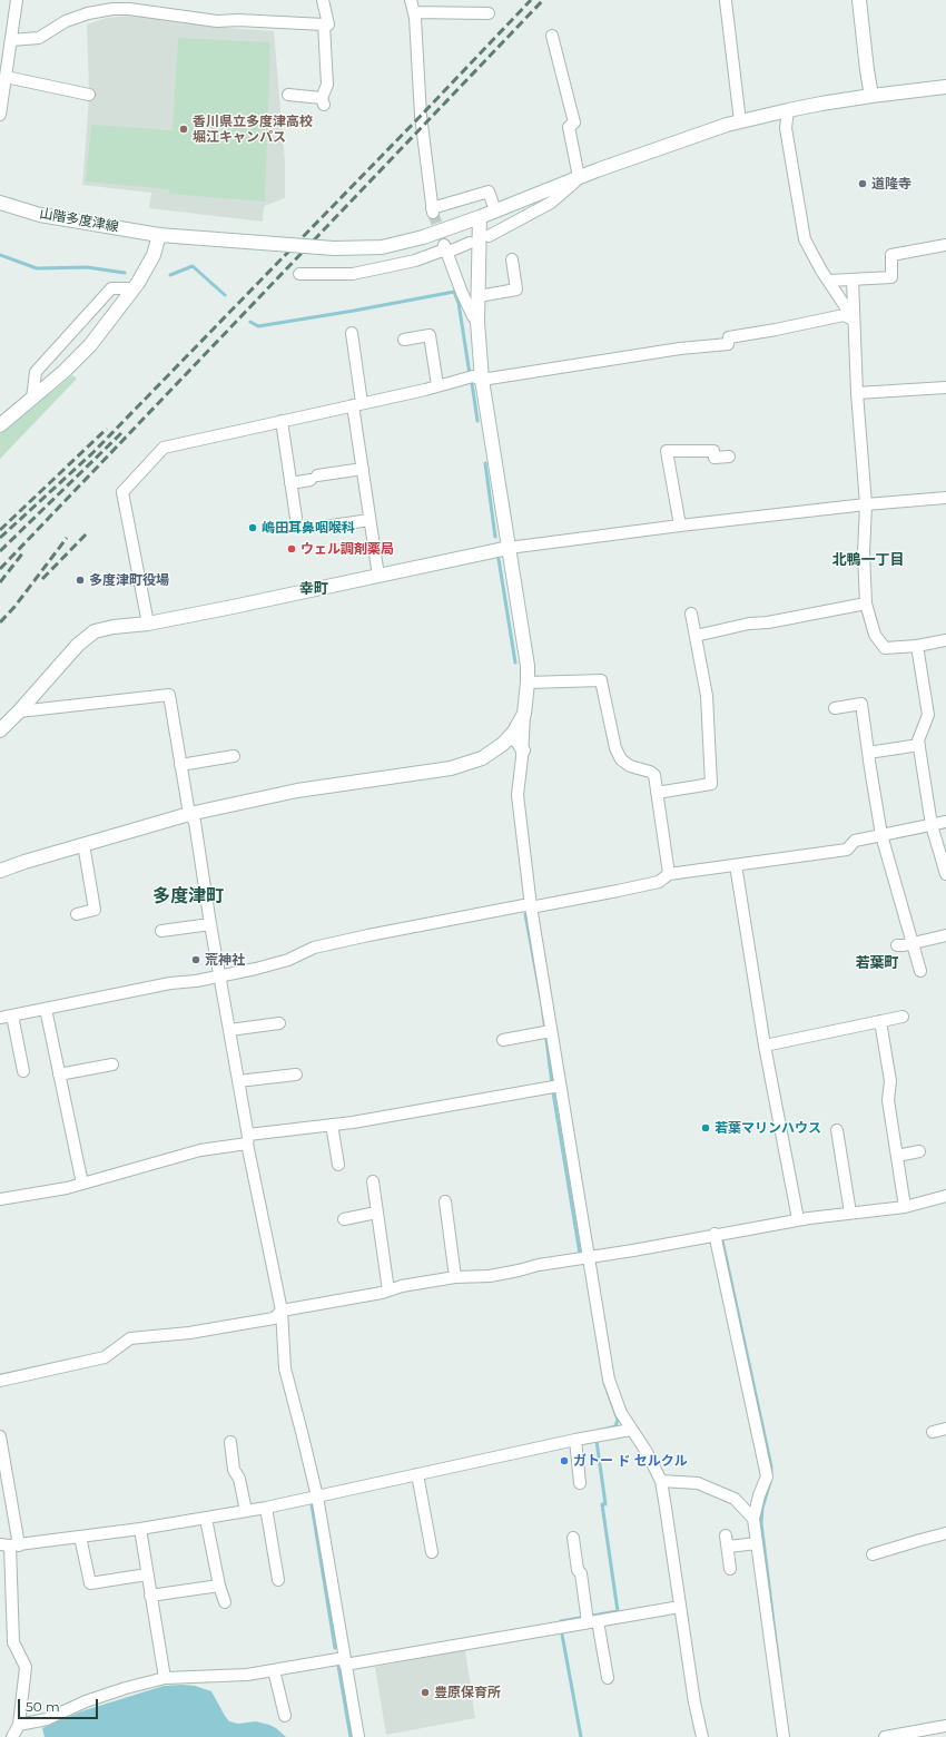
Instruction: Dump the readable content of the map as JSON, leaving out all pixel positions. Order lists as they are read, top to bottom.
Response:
{
  "streets": {
    "street": ["山階多度津線"]
  },
  "districts": [
    "北鴨一丁目",
    "幸町",
    "多度津町",
    "若葉町"
  ],
  "places": [
    "香川県立多度津高校 堀江キャンパス",
    "道隆寺",
    "嶋田耳鼻咽喉科",
    "ウェル調剤薬局",
    "多度津町役場",
    "荒神社",
    "若葉マリンハウス",
    "ガトー ド セルクル",
    "豊原保育所"
  ],
  "scale_bar": "50 m"
}
